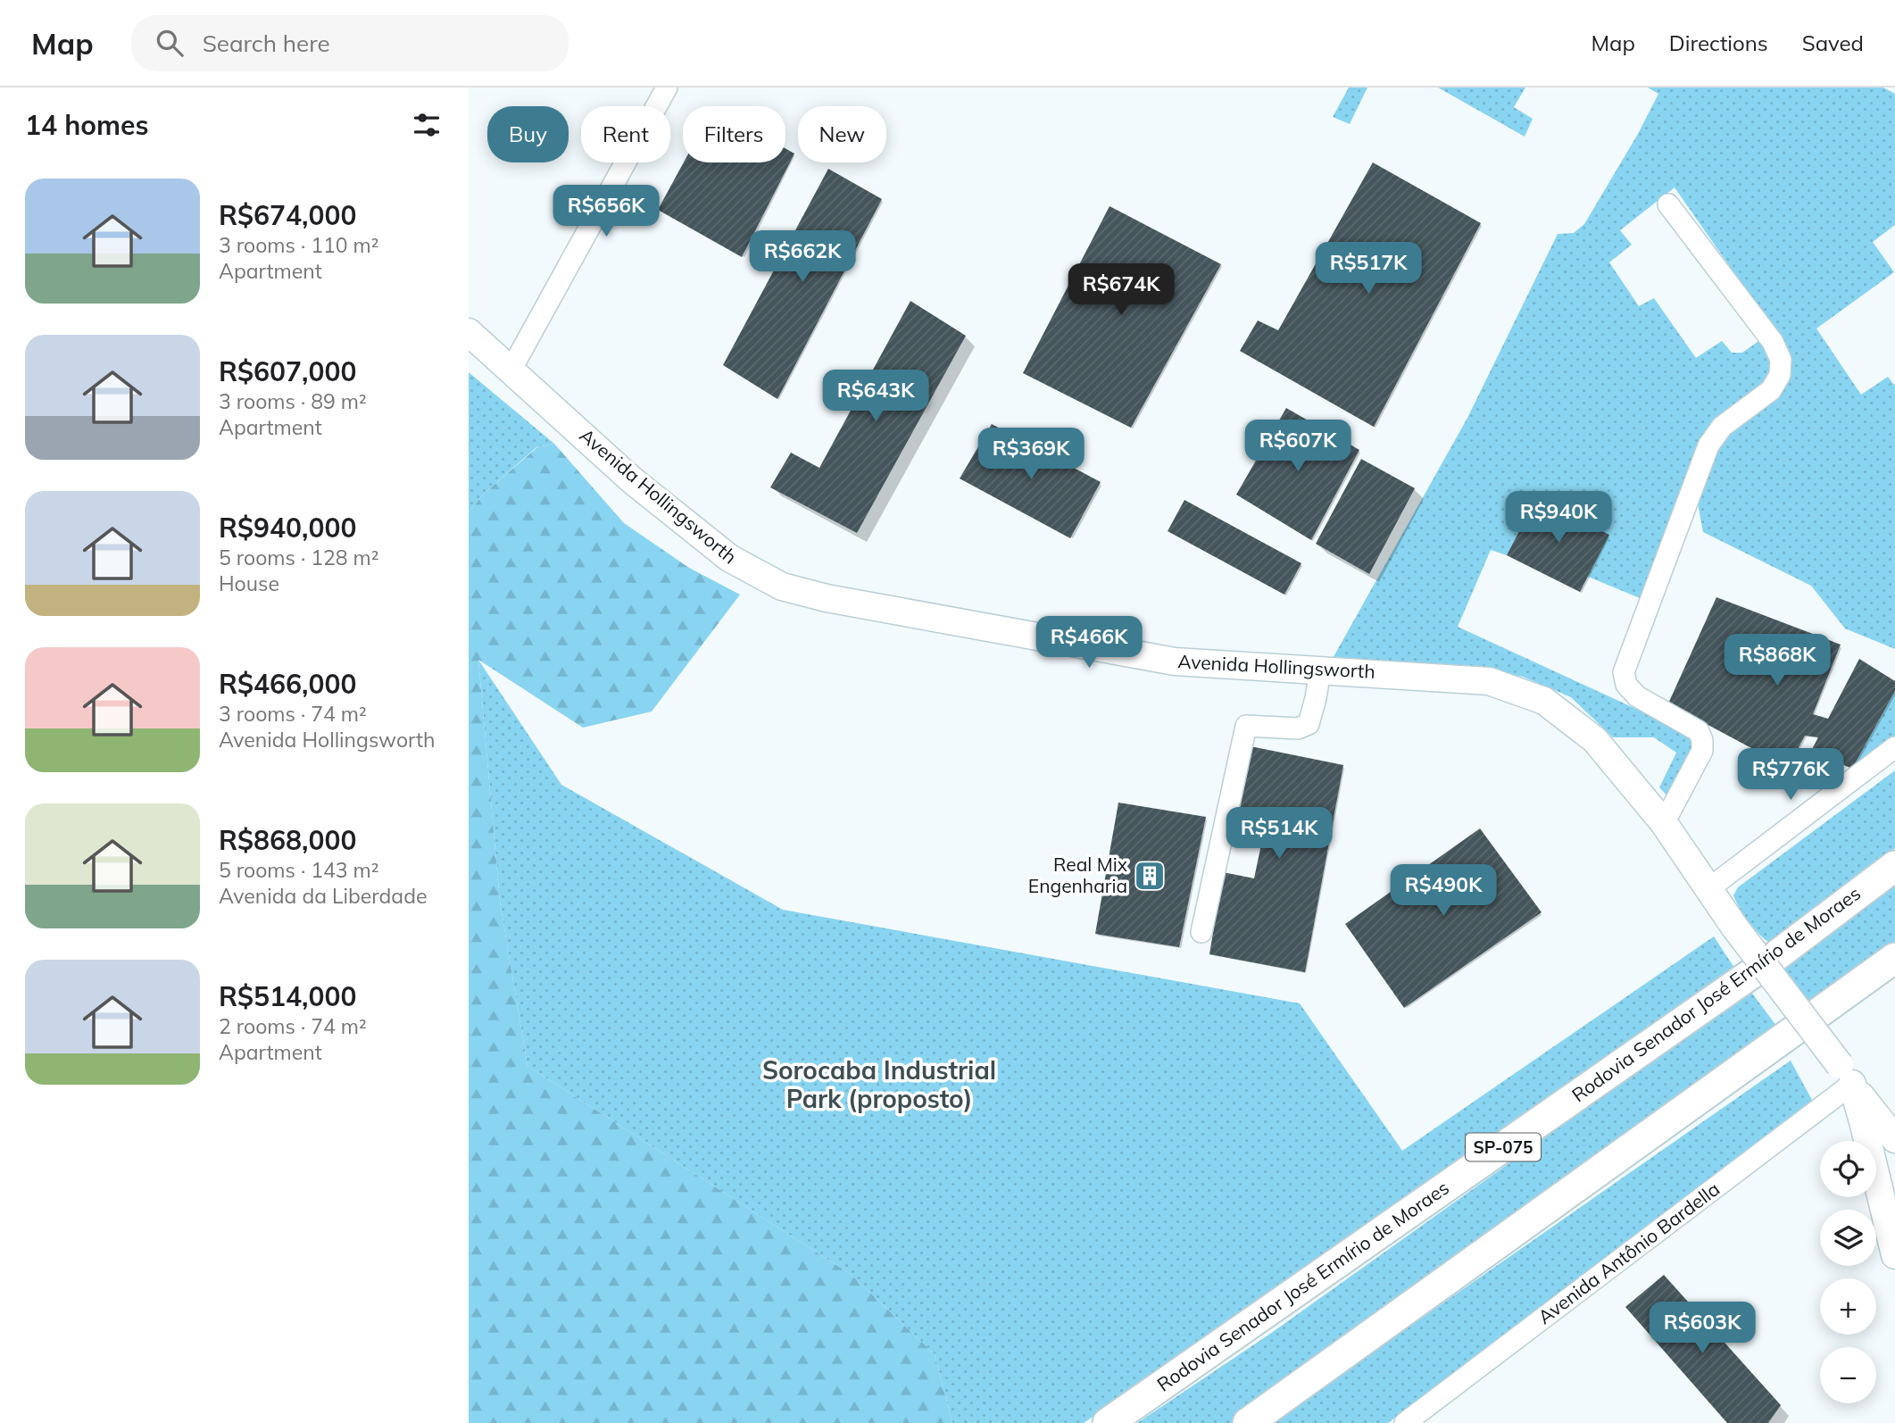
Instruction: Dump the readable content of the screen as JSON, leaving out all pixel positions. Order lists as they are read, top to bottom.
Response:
{
  "streets": {
    "highway": ["Rodovia Senador José Ermírio de Moraes", "SP-075"],
    "main road": ["Avenida Hollingsworth"],
    "street": ["Avenida Antônio Bardella"]
  },
  "crossings": [
    ["Avenida Hollingsworth", "Avenida Antônio Bardella"]
  ],
  "districts": ["Sorocaba Industrial Park (proposto)"],
  "places": {
    "building": ["Real Mix Engenharia"]
  },
  "page": {
    "header": "Map",
    "search": "Search here",
    "nav": ["Map", "Directions", "Saved"],
    "heading": "14 homes",
    "chip": [
      "Buy",
      "Rent",
      "Filters",
      "New"
    ],
    "list": [
      {
        "name": "R$674,000",
        "note": "3 rooms · 110 m² · Apartment"
      },
      {
        "name": "R$607,000",
        "note": "3 rooms · 89 m² · Apartment"
      },
      {
        "name": "R$940,000",
        "note": "5 rooms · 128 m² · House"
      },
      {
        "name": "R$466,000",
        "note": "3 rooms · 74 m² · Avenida Hollingsworth"
      },
      {
        "name": "R$868,000",
        "note": "5 rooms · 143 m² · Avenida da Liberdade"
      },
      {
        "name": "R$514,000",
        "note": "2 rooms · 74 m² · Apartment"
      }
    ],
    "price": [
      "R$656K",
      "R$662K",
      "R$517K",
      "R$674K",
      "R$643K",
      "R$607K",
      "R$369K",
      "R$940K",
      "R$466K",
      "R$868K",
      "R$776K",
      "R$514K",
      "R$490K",
      "R$603K"
    ],
    "map_buttons": ["+", "−"]
  }
}
